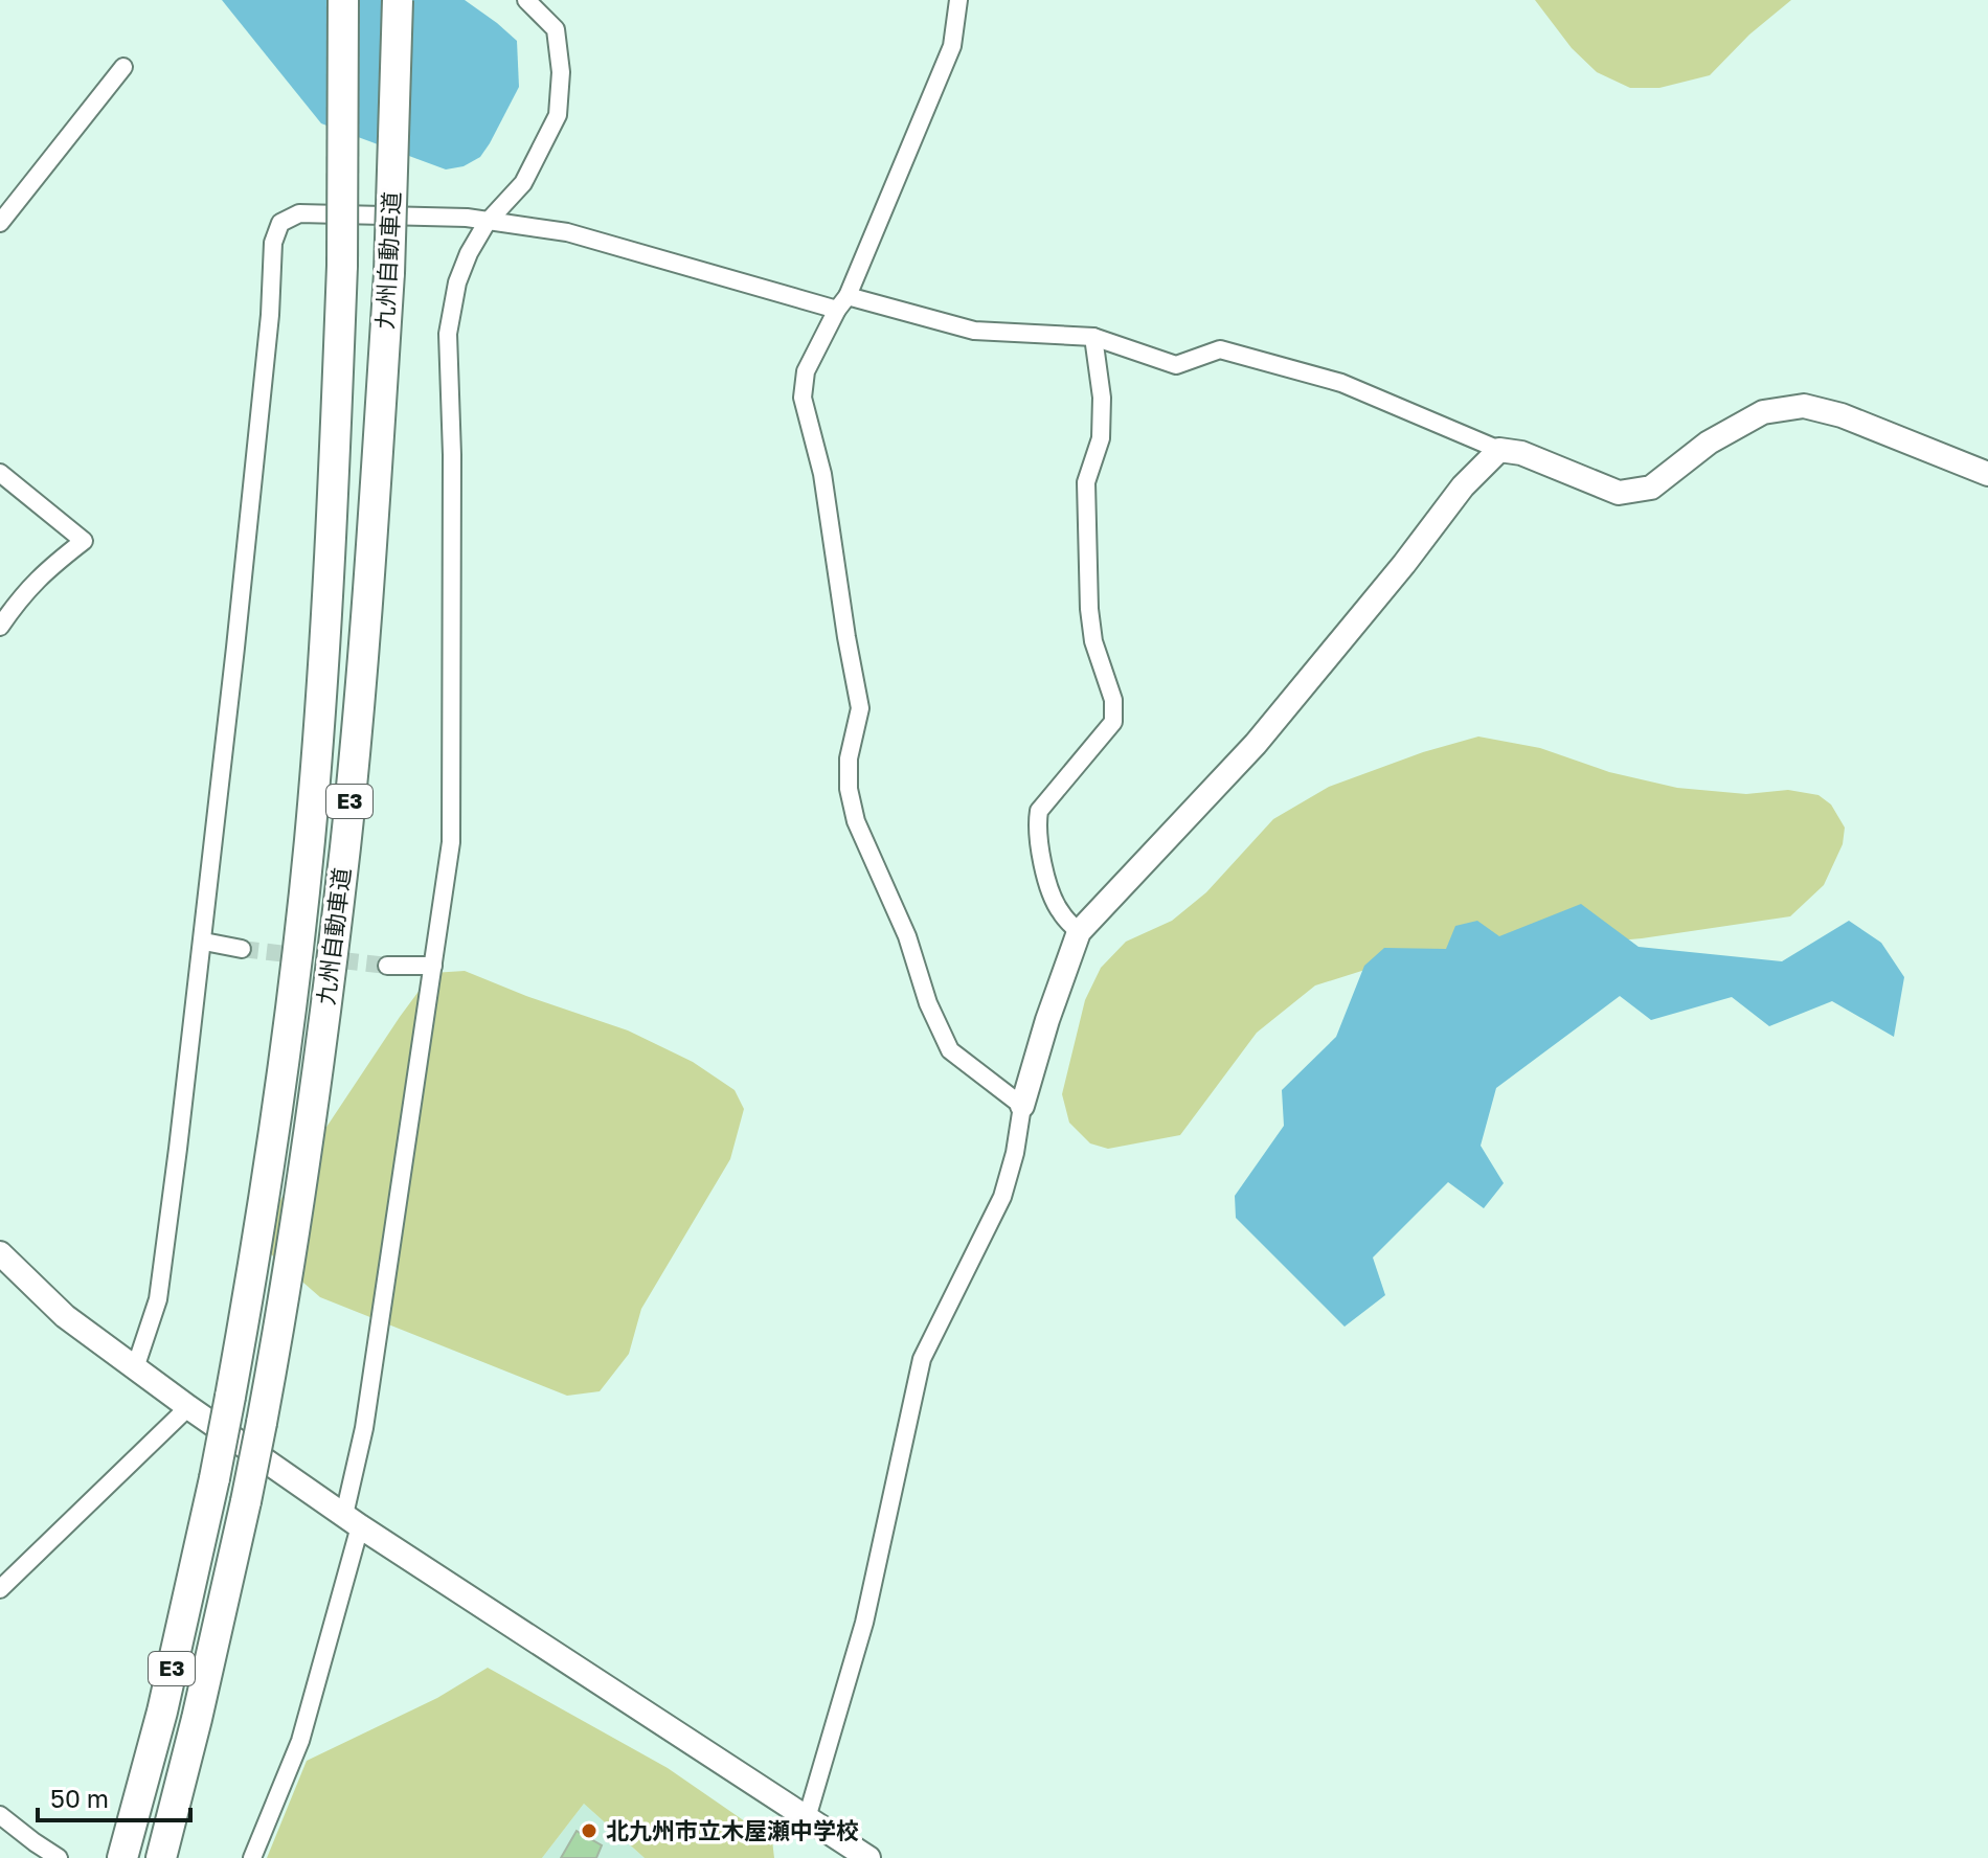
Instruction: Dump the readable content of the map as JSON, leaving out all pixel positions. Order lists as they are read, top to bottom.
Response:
{
  "streets": {
    "highway": ["九州自動車道", "E3"]
  },
  "places": ["北九州市立木屋瀬中学校"],
  "scale_bar": "50 m"
}
